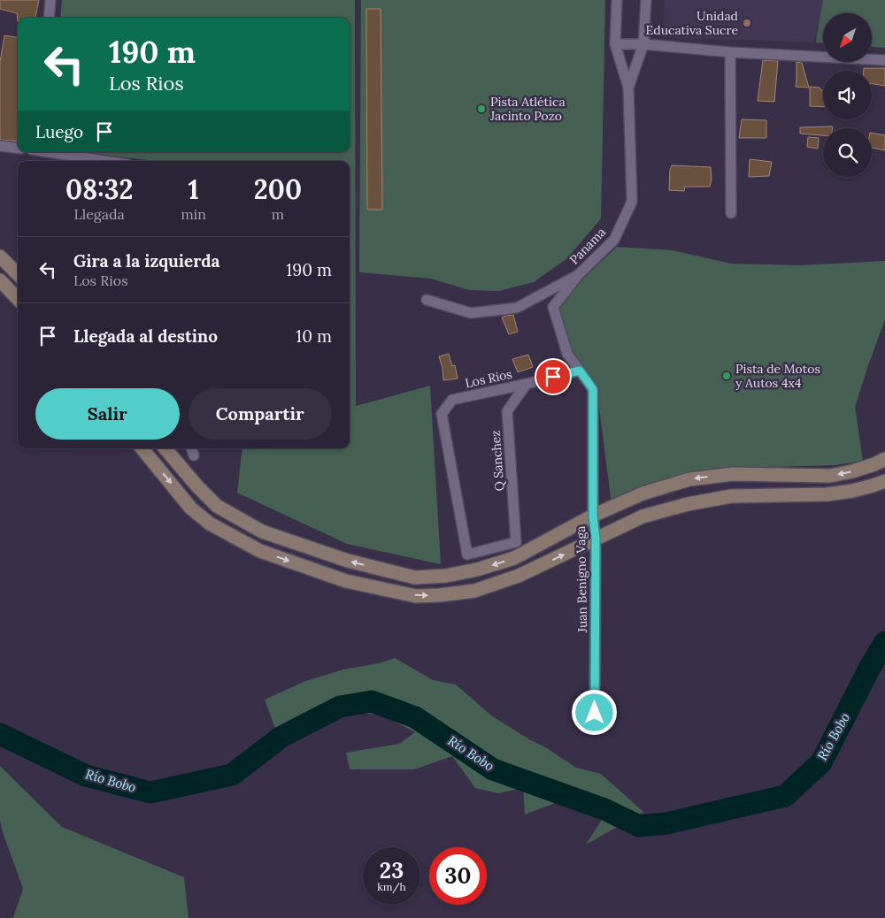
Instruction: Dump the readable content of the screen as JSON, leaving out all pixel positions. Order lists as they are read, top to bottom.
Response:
{
  "streets": {
    "street": [
      "Panama",
      "Los Rios",
      "Q Sanchez",
      "Juan Benigno Vaga"
    ]
  },
  "crossings": [
    ["Los Rios", "Q Sanchez"],
    ["Los Rios", "Juan Benigno Vaga"]
  ],
  "water": ["Río Bobo"],
  "places": ["Unidad Educativa Sucre", "Pista Atlética Jacinto Pozo", "Pista de Motos y Autos 4x4"],
  "north": "bottom left",
  "page": {
    "turn": ["190 m", "Los Rios"],
    "then": "Luego",
    "eta": [
      "08:32",
      "Llegada",
      "1",
      "min",
      "200",
      "m"
    ],
    "list": [
      {
        "name": "Gira a la izquierda",
        "note": "Los Rios",
        "value": "190 m"
      },
      {
        "name": "Llegada al destino",
        "value": "10 m"
      }
    ],
    "buttons": ["Salir", "Compartir"],
    "speed": "23 km/h",
    "limit": "30"
  }
}
